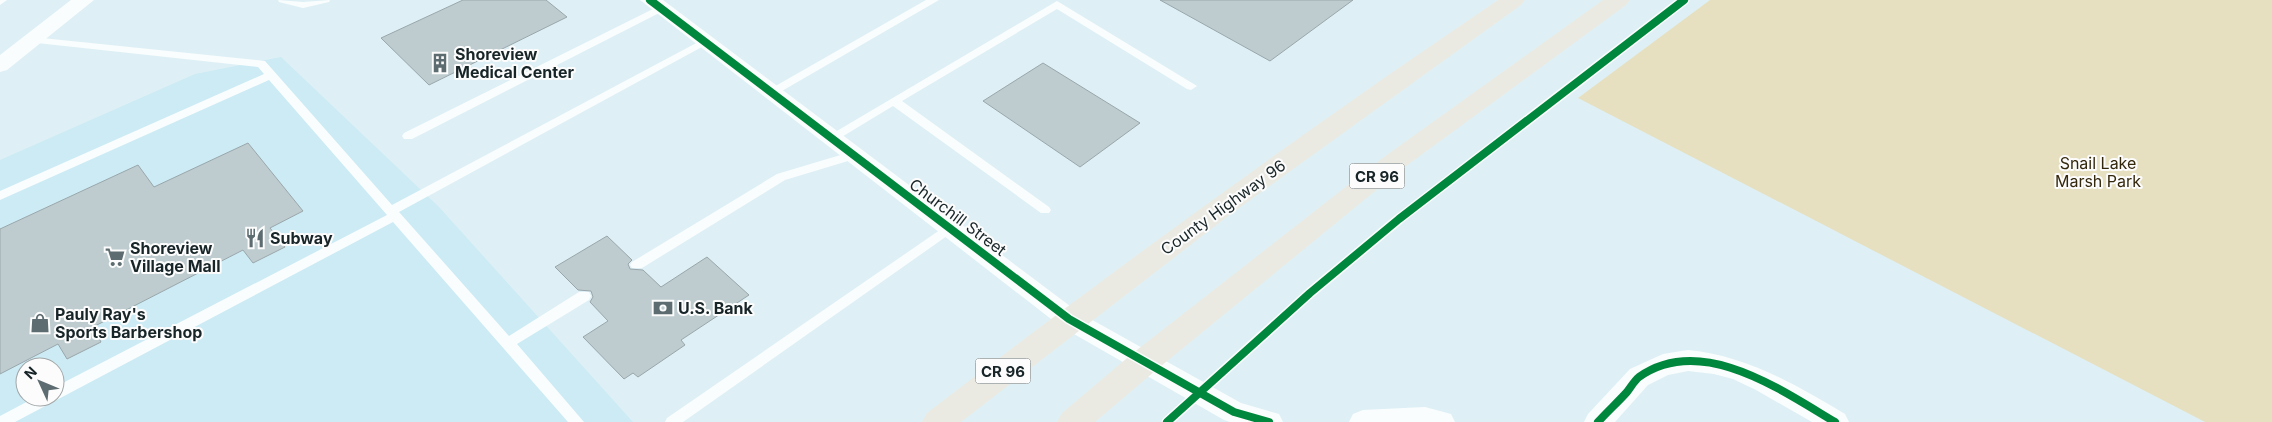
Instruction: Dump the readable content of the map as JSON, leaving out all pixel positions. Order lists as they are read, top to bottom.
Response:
{
  "streets": {
    "main road": ["CR 96", "County Highway 96"],
    "street": ["Churchill Street"]
  },
  "crossings": [
    ["CR 96", "Churchill Street"],
    ["County Highway 96", "Churchill Street"]
  ],
  "parks": ["Snail Lake Marsh Park"],
  "places": {
    "building": ["Shoreview Medical Center"],
    "restaurant": ["Subway"],
    "supermarket": ["Shoreview Village Mall"],
    "bank": ["U.S. Bank"],
    "shop": ["Pauly Ray's Sports Barbershop"]
  },
  "north": "top left"
}
